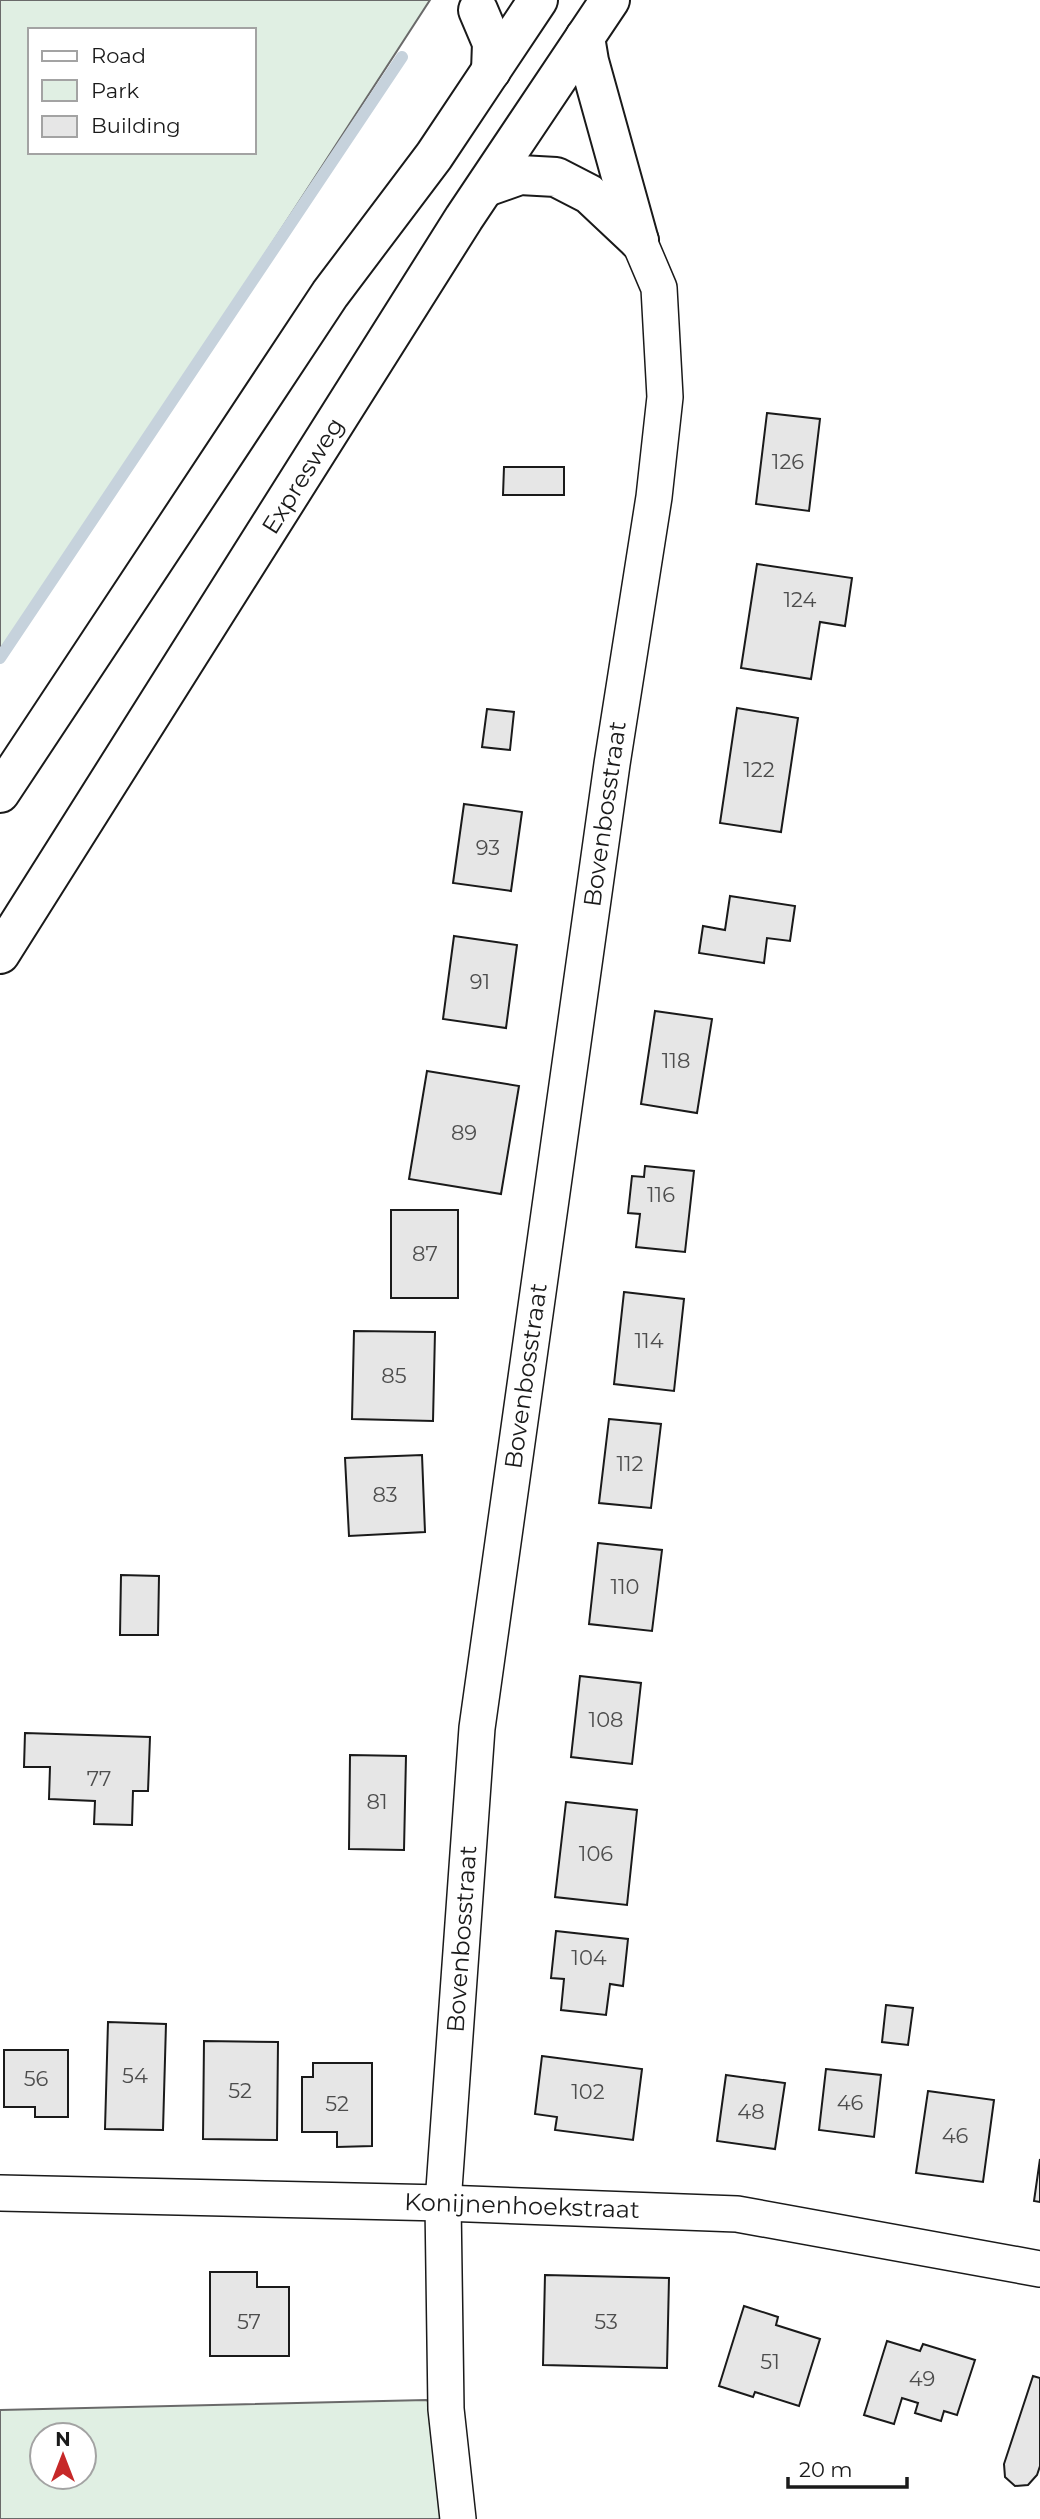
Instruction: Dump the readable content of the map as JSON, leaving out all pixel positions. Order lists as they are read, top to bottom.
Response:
{
  "streets": {
    "highway": ["Expresweg"],
    "street": ["Bovenbosstraat", "Konijnenhoekstraat"]
  },
  "crossings": [
    ["Bovenbosstraat", "Konijnenhoekstraat"]
  ],
  "house_numbers": [
    "126",
    "124",
    "122",
    "93",
    "91",
    "118",
    "89",
    "116",
    "87",
    "114",
    "85",
    "112",
    "83",
    "110",
    "108",
    "77",
    "81",
    "106",
    "104",
    "54",
    "56",
    "52",
    "102",
    "46",
    "52",
    "48",
    "46",
    "57",
    "53",
    "51",
    "49"
  ],
  "legend": ["Road", "Park", "Building"],
  "scale_bar": "20 m",
  "north": "top"
}
